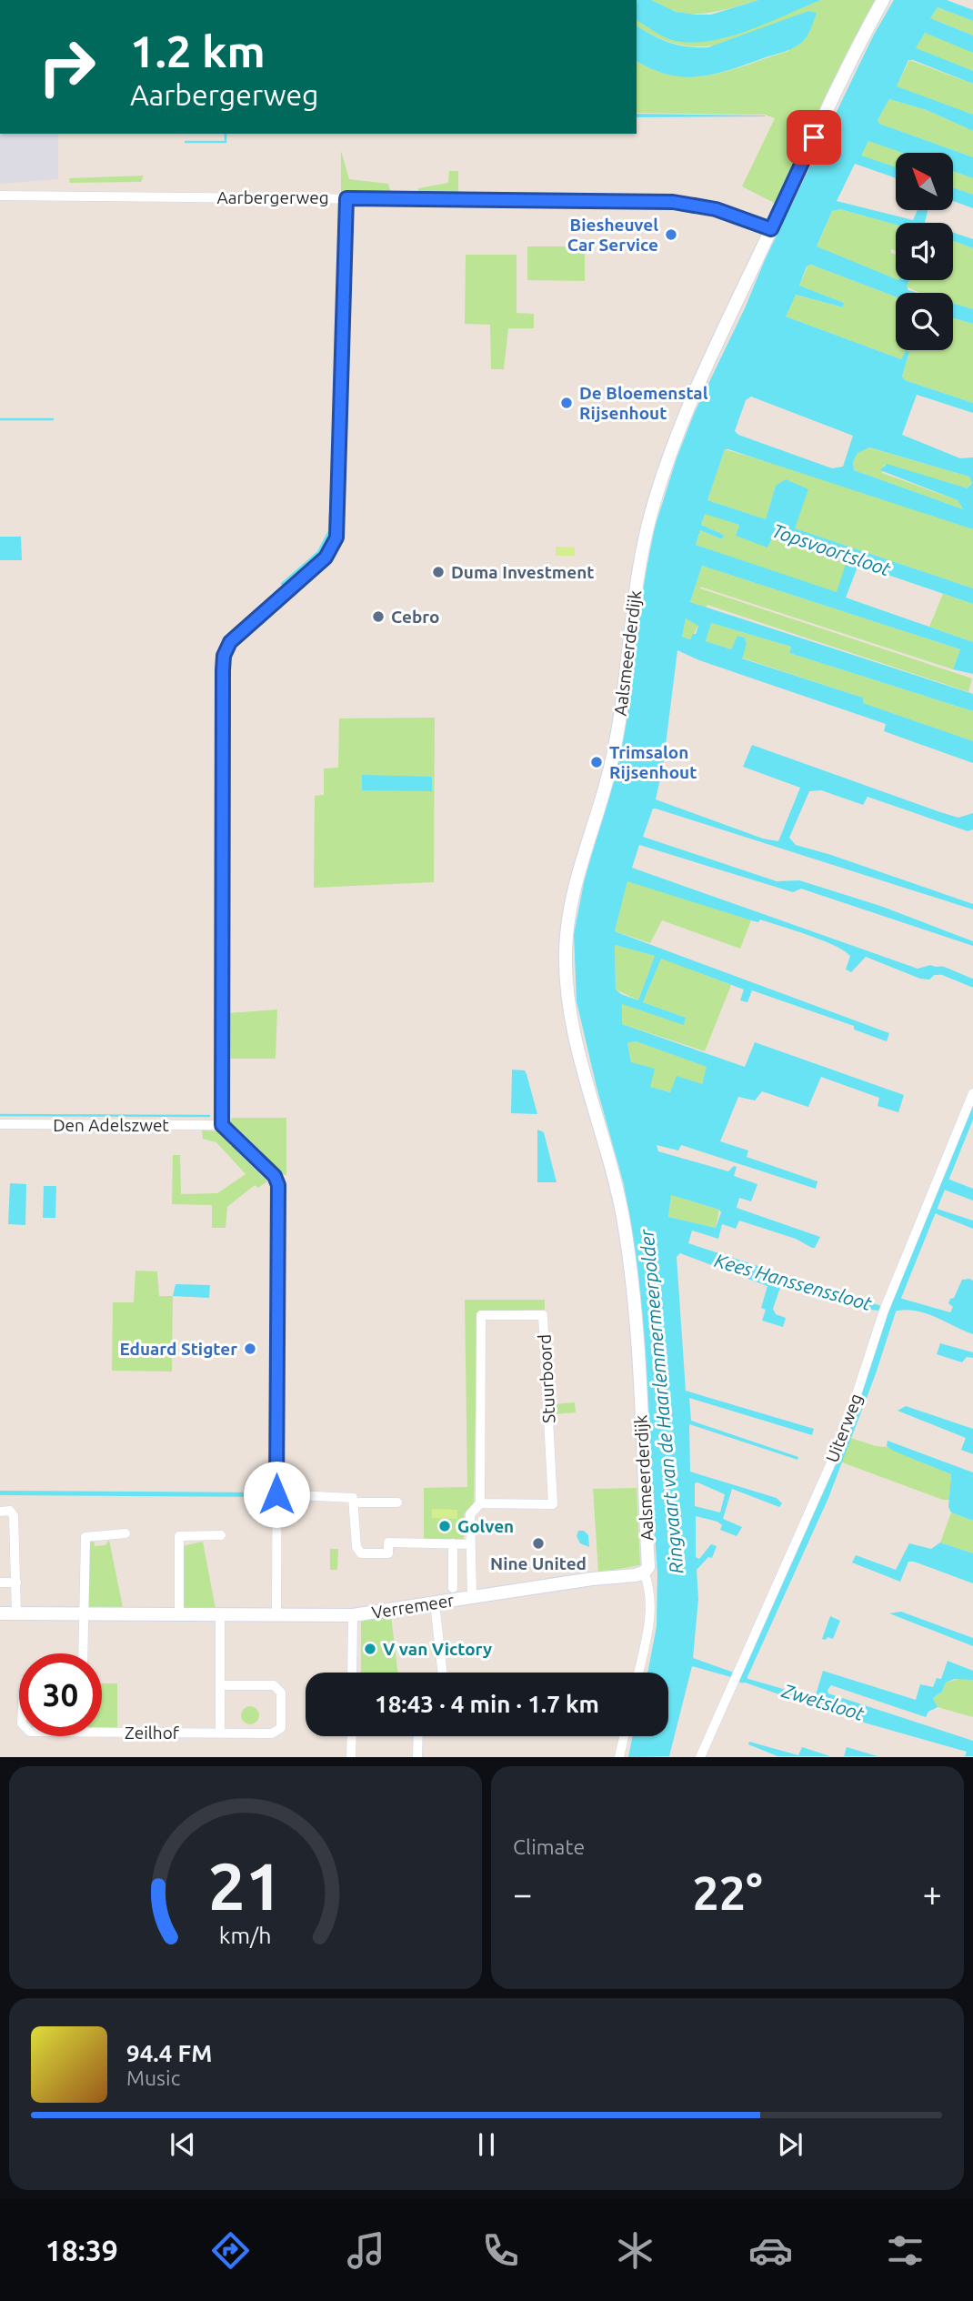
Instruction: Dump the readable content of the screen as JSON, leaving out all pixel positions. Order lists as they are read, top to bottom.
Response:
{
  "streets": {
    "street": [
      "Aarbergerweg",
      "Aalsmeerderdijk",
      "Den Adelszwet",
      "Stuurboord",
      "Uiterweg",
      "Verremeer",
      "Zeilhof"
    ]
  },
  "crossings": [
    ["Aarbergerweg", "Aalsmeerderdijk"],
    ["Aalsmeerderdijk", "Verremeer"],
    ["Stuurboord", "Verremeer"]
  ],
  "water": [
    "Topsvoortsloot",
    "Kees Hanssenssloot",
    "Ringvaart van de Haarlemmermeerpolder",
    "Zwetsloot"
  ],
  "places": [
    "Biesheuvel Car Service",
    "De Bloemenstal Rijsenhout",
    "Duma Investment",
    "Cebro",
    "Trimsalon Rijsenhout",
    "Eduard Stigter",
    "Golven",
    "Nine United",
    "V van Victory"
  ],
  "north": "top left",
  "page": {
    "turn": ["1.2 km", "Aarbergerweg"],
    "limit": "30",
    "trip": "18:43 · 4 min · 1.7 km",
    "tile": "Climate",
    "heat": ["−", "22°", "+"],
    "song": ["94.4 FM", "Music"],
    "tabs": "18:39",
    "gauge": ["21", "km/h"]
  }
}
